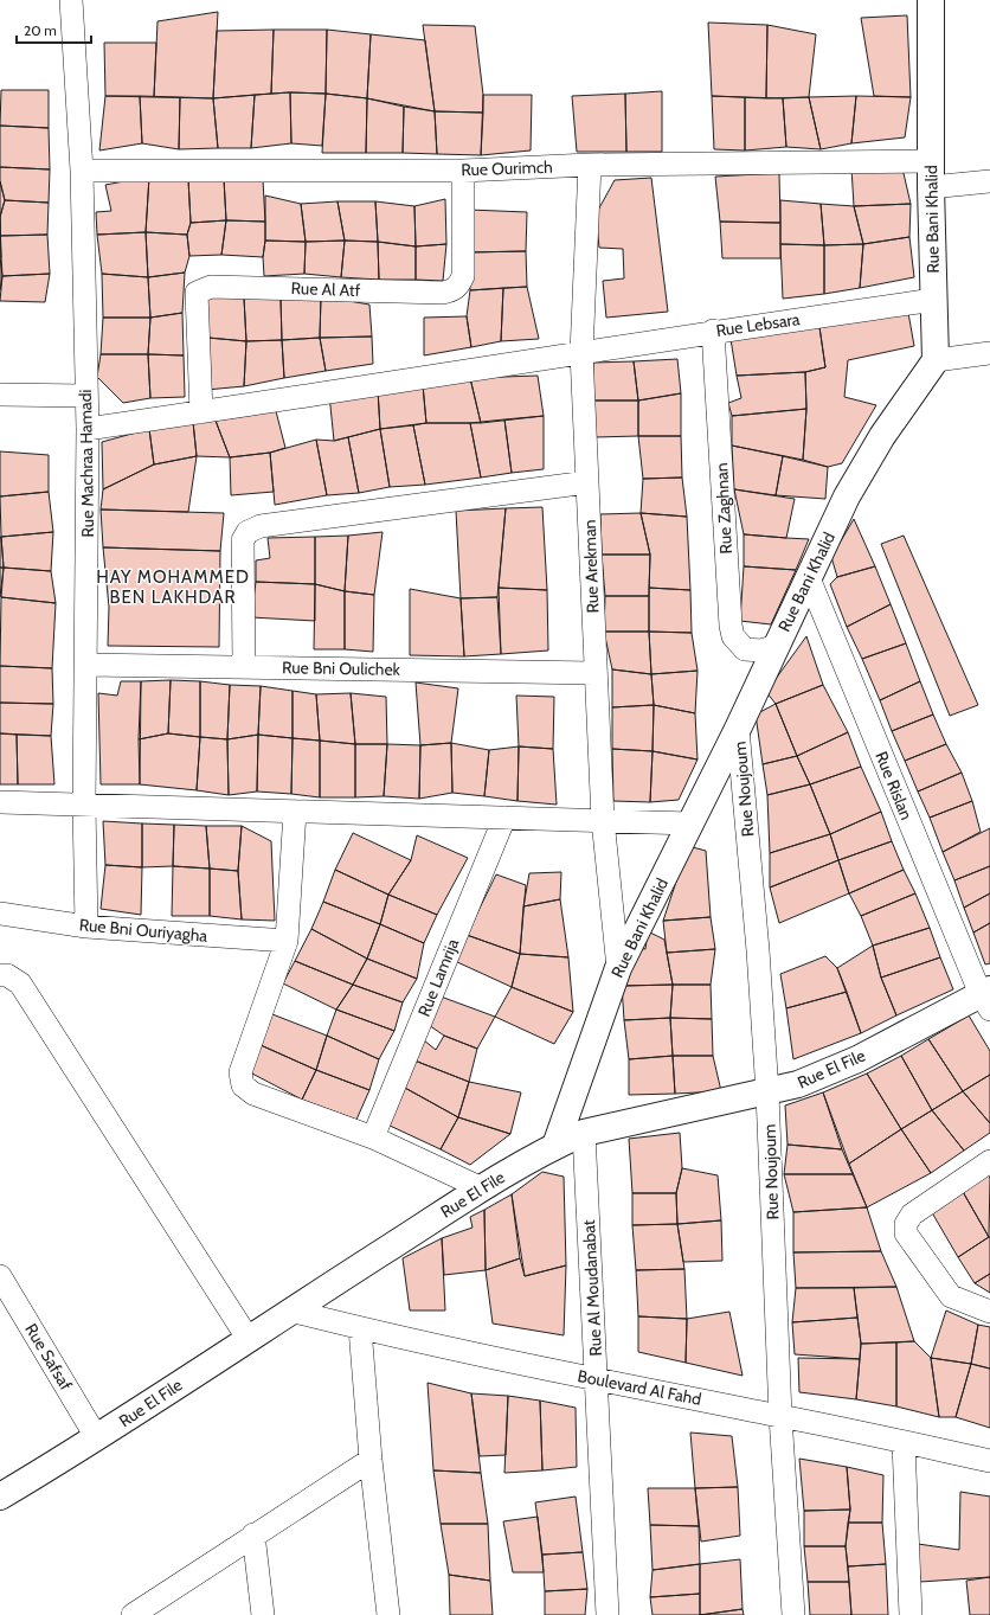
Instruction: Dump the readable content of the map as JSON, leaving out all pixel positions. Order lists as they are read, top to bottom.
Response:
{
  "streets": {
    "street": [
      "Rue Ourimch",
      "Rue Bani Khalid",
      "Rue Al Atf",
      "Rue Lebsara",
      "Rue Machraa Hamadi",
      "Rue Zaghnan",
      "Rue Arekman",
      "Rue Bni Oulichek",
      "Rue Rislan",
      "Rue Noujoum",
      "Rue Bni Ouriyagha",
      "Rue Lamrija",
      "Rue El File",
      "Rue Al Moudanabat",
      "Rue Safsaf",
      "Boulevard Al Fahd"
    ]
  },
  "crossings": [
    ["Rue Ourimch", "Rue Bani Khalid"],
    ["Rue Ourimch", "Rue Al Atf"],
    ["Rue Ourimch", "Rue Machraa Hamadi"],
    ["Rue Ourimch", "Rue Arekman"],
    ["Rue Bani Khalid", "Rue Lebsara"],
    ["Rue Bani Khalid", "Rue Zaghnan"],
    ["Rue Bani Khalid", "Rue Arekman"],
    ["Rue Bani Khalid", "Rue Rislan"],
    ["Rue Bani Khalid", "Rue Noujoum"],
    ["Rue Bani Khalid", "Rue El File"],
    ["Rue Al Atf", "Rue Lebsara"],
    ["Rue Lebsara", "Rue Machraa Hamadi"],
    ["Rue Lebsara", "Rue Zaghnan"],
    ["Rue Lebsara", "Rue Arekman"],
    ["Rue Machraa Hamadi", "Rue Bni Oulichek"],
    ["Rue Machraa Hamadi", "Rue Bni Ouriyagha"],
    ["Rue Arekman", "Rue Bni Oulichek"],
    ["Rue Rislan", "Rue El File"],
    ["Rue Noujoum", "Rue El File"],
    ["Rue Noujoum", "Boulevard Al Fahd"],
    ["Rue El File", "Rue Al Moudanabat"],
    ["Rue El File", "Rue Safsaf"],
    ["Rue El File", "Boulevard Al Fahd"],
    ["Rue Al Moudanabat", "Boulevard Al Fahd"]
  ],
  "districts": ["HAY MOHAMMED BEN LAKHDAR"],
  "scale_bar": "20 m"
}
